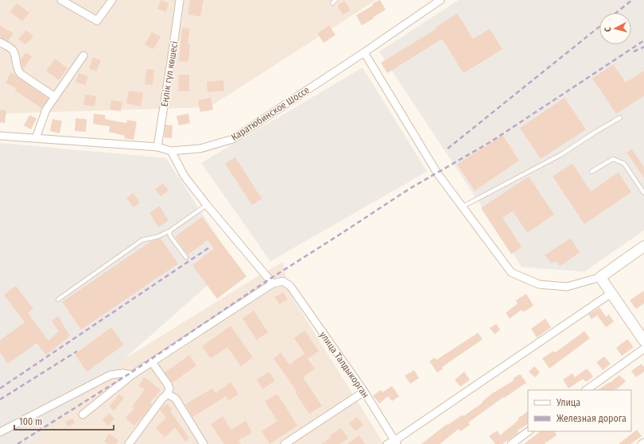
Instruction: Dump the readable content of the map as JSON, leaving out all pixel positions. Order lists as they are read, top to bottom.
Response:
{
  "streets": {
    "street": ["Еңлік гүл көшесі", "Каратюбинское Шоссе", "улица Талдыкорган"]
  },
  "crossings": [
    ["Еңлік гүл көшесі", "Каратюбинское Шоссе"]
  ],
  "legend": ["Улица", "Железная дорога"],
  "scale_bar": "100 m",
  "north": "left"
}
